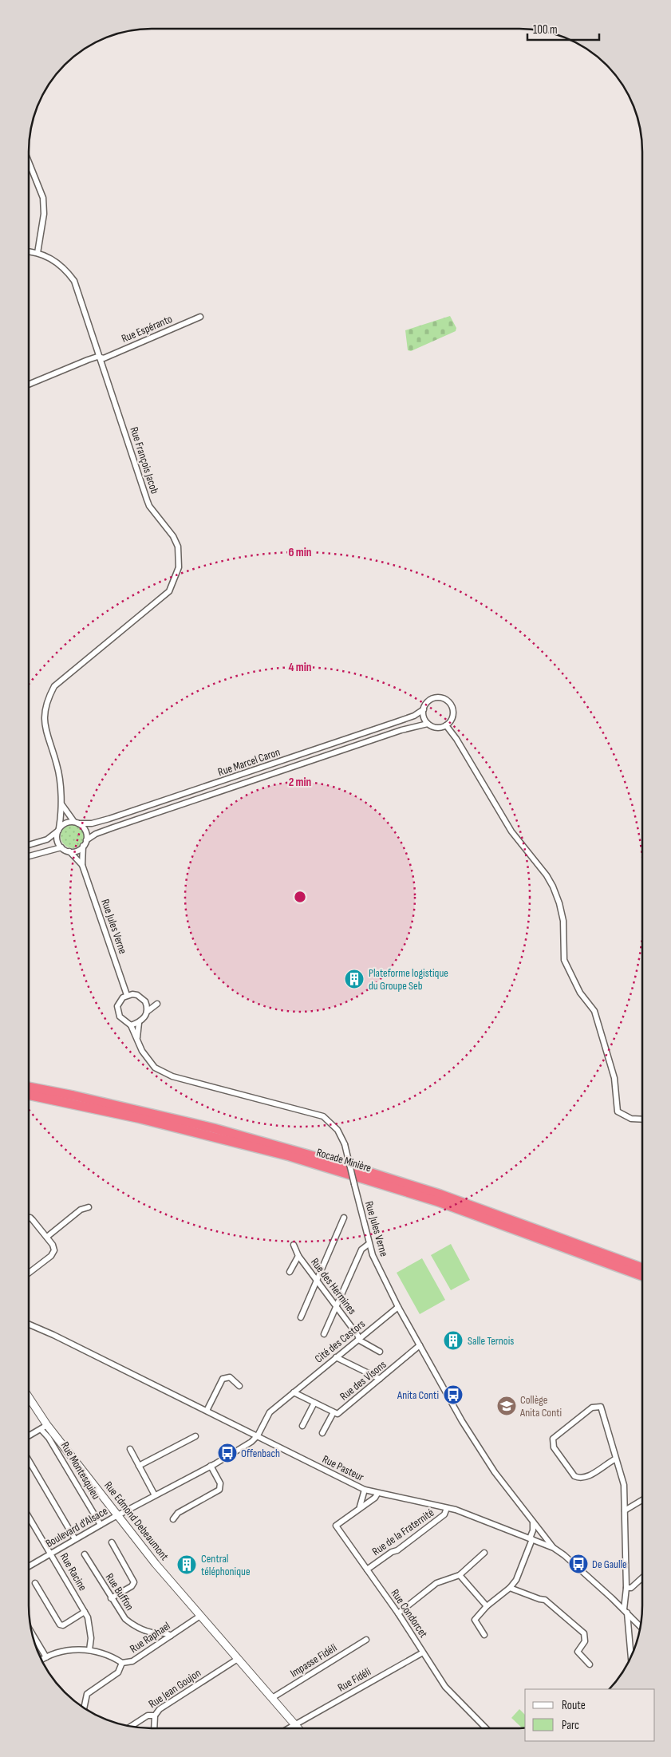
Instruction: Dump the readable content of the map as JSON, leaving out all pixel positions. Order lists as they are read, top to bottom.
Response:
{
  "streets": {
    "highway": ["Rocade Minière"],
    "main road": ["Rue Edmond Debeaumont"],
    "street": [
      "Rue Espéranto",
      "Rue François Jacob",
      "Rue Marcel Caron",
      "Rue Jules Verne",
      "Rue des Hermines",
      "Cité des Castors",
      "Rue des Visons",
      "Rue Pasteur",
      "Rue Montesquieu",
      "Boulevard d'Alsace",
      "Rue de la Fraternité",
      "Rue Racine",
      "Rue Buffon",
      "Rue Condorcet",
      "Rue Raphael",
      "Impasse Fidéli",
      "Rue Fidéli",
      "Rue Jean Goujon"
    ]
  },
  "crossings": [
    ["Rue Espéranto", "Rue François Jacob"],
    ["Rue Marcel Caron", "Rue Jules Verne"],
    ["Rue Jules Verne", "Cité des Castors"],
    ["Rue Jules Verne", "Rue des Visons"],
    ["Rue Jules Verne", "Rue Pasteur"],
    ["Rue des Hermines", "Cité des Castors"],
    ["Cité des Castors", "Rue des Visons"],
    ["Cité des Castors", "Rue Pasteur"],
    ["Cité des Castors", "Boulevard d'Alsace"],
    ["Rue Pasteur", "Boulevard d'Alsace"],
    ["Rue Pasteur", "Rue de la Fraternité"],
    ["Rue Pasteur", "Rue Condorcet"],
    ["Rue Montesquieu", "Boulevard d'Alsace"],
    ["Rue Edmond Debeaumont", "Boulevard d'Alsace"],
    ["Rue Edmond Debeaumont", "Rue Raphael"],
    ["Rue Edmond Debeaumont", "Impasse Fidéli"],
    ["Rue Edmond Debeaumont", "Rue Fidéli"],
    ["Rue Edmond Debeaumont", "Rue Jean Goujon"],
    ["Boulevard d'Alsace", "Rue Racine"],
    ["Rue de la Fraternité", "Rue Condorcet"],
    ["Rue Buffon", "Rue Raphael"],
    ["Rue Condorcet", "Rue Fidéli"]
  ],
  "places": {
    "building": ["Plateforme logistique du Groupe Seb", "Salle Ternois", "Central téléphonique"],
    "bus stop": ["Anita Conti", "Offenbach", "De Gaulle"],
    "school or university": ["Collège Anita Conti"]
  },
  "legend": ["Route", "Parc"],
  "scale_bar": "100 m",
  "rings": ["6 min", "4 min", "2 min"]
}
